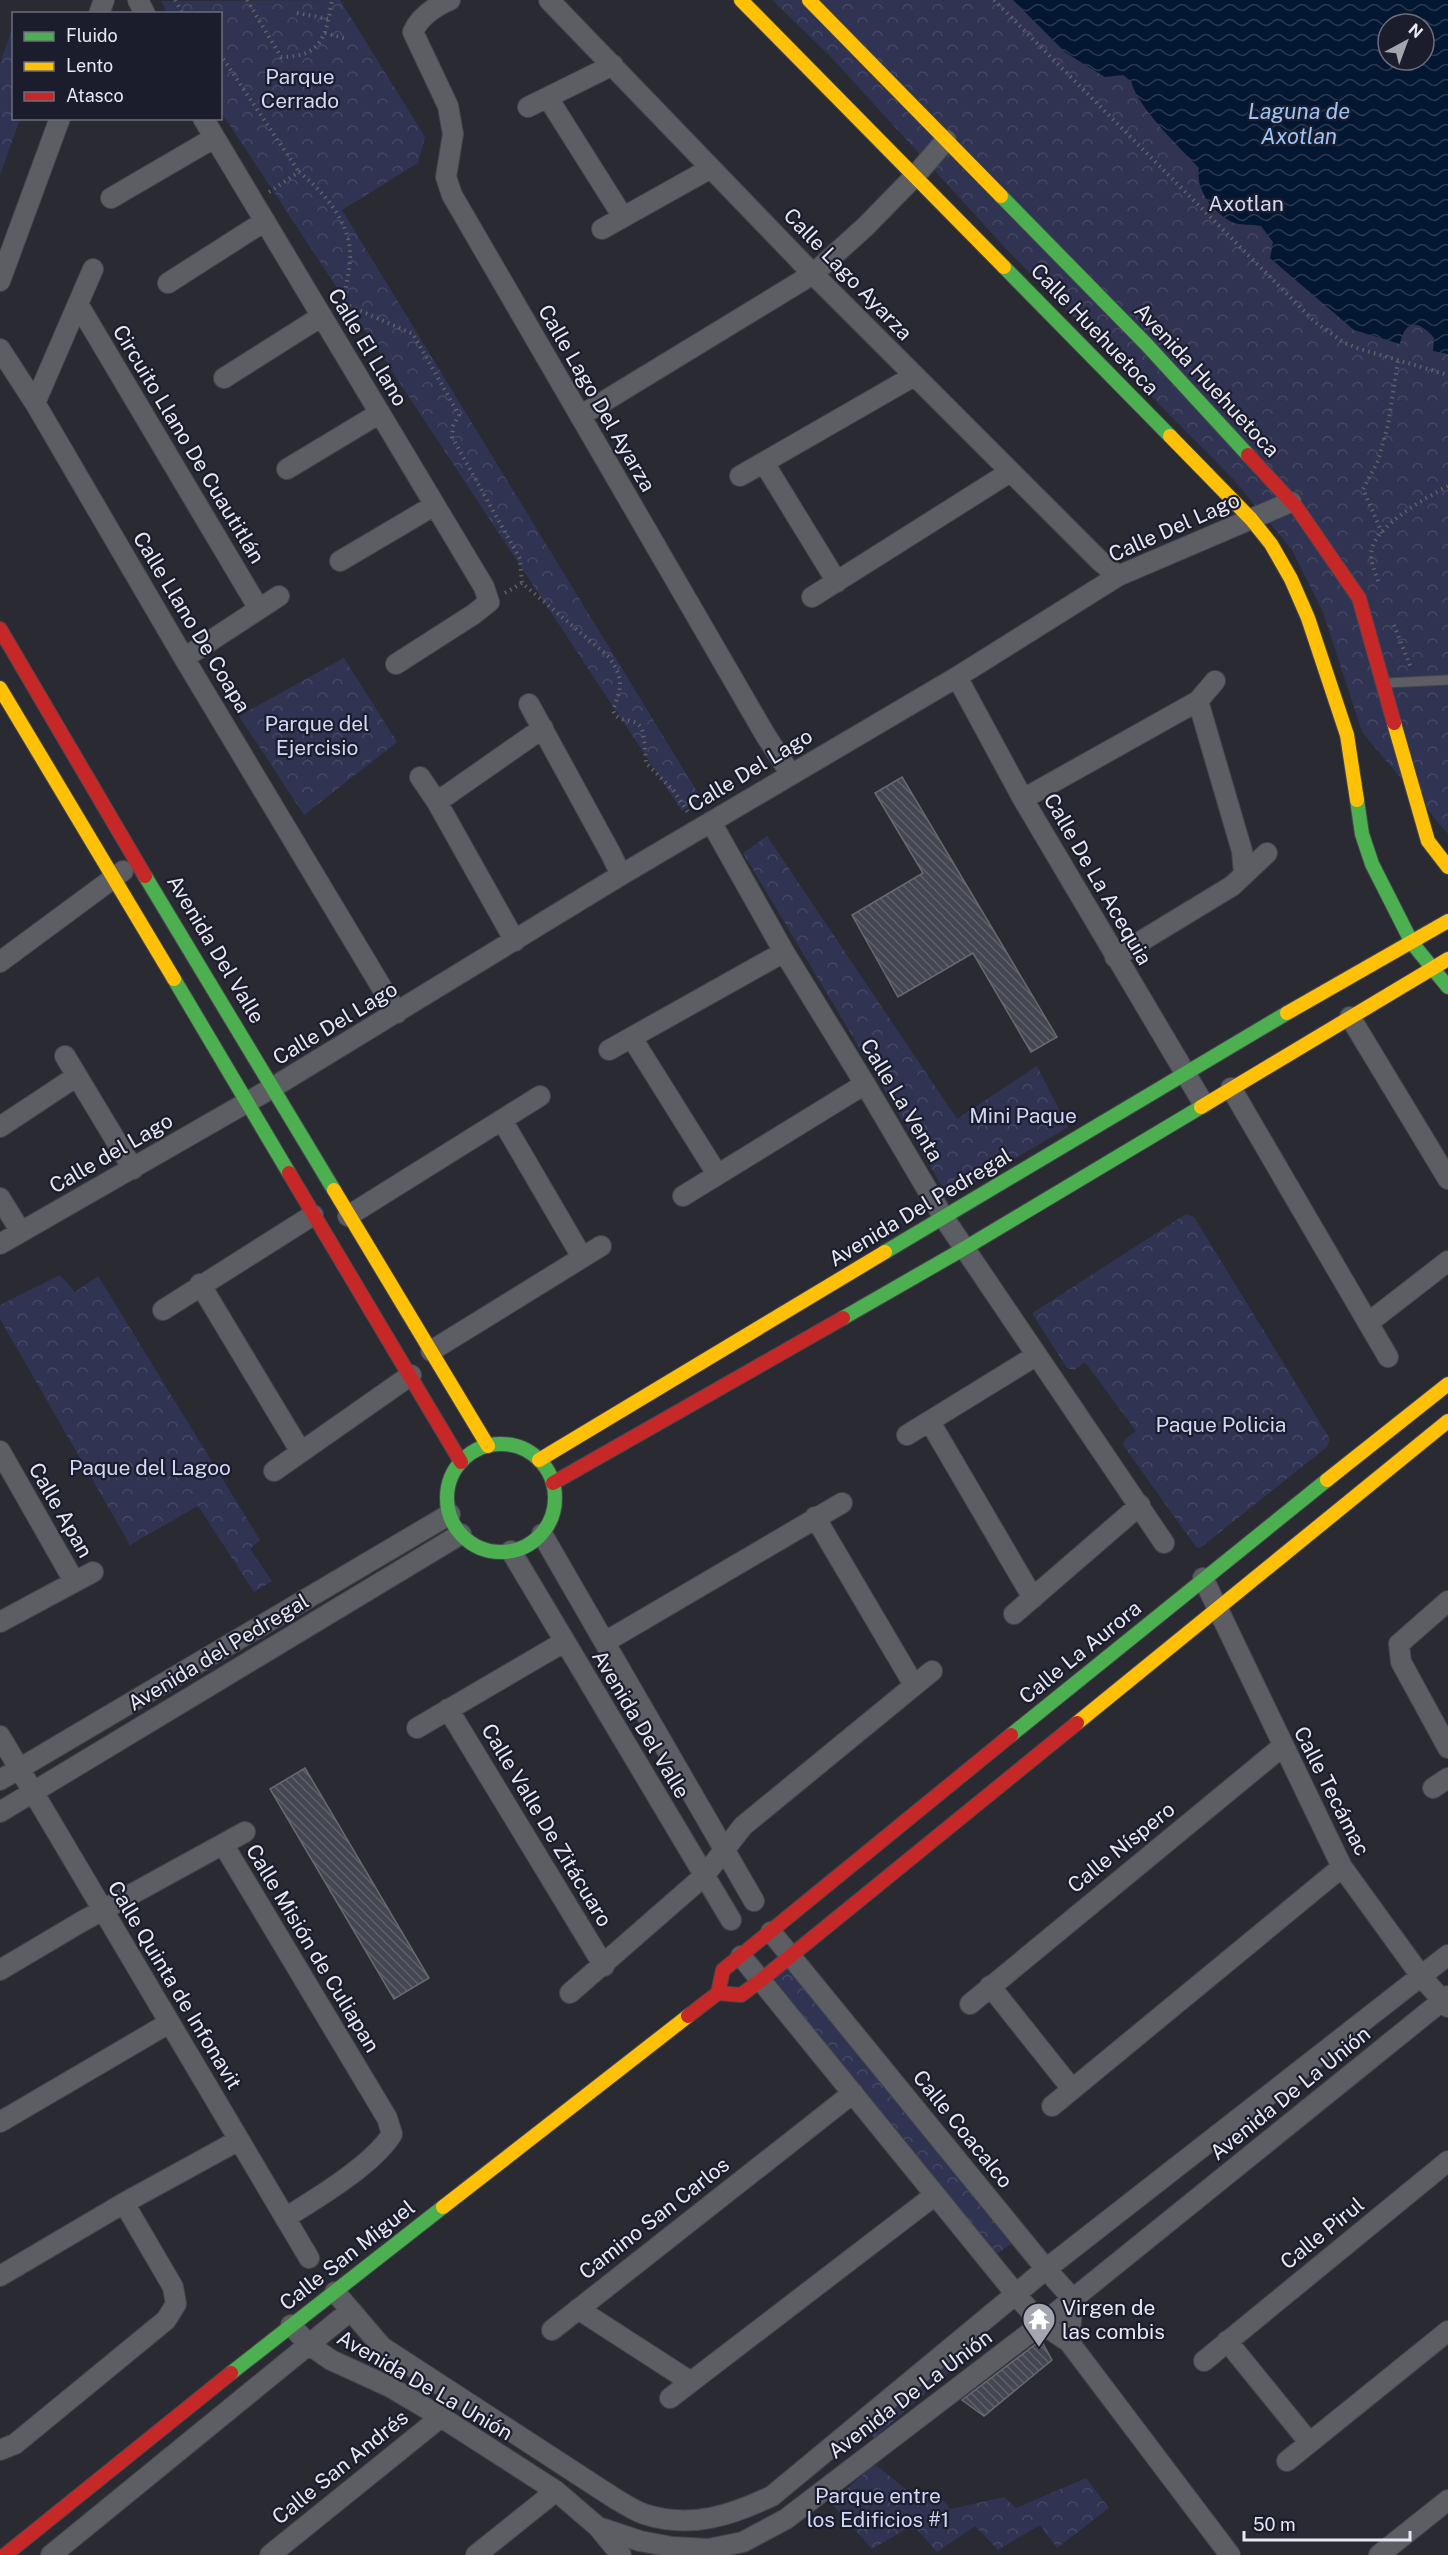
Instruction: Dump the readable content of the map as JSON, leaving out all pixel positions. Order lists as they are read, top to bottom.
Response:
{
  "streets": {
    "street": [
      "Calle Lago Ayarza",
      "Calle Huehuetoca",
      "Calle El Llano",
      "Avenida Huehuetoca",
      "Calle Lago Del Ayarza",
      "Circuito Llano De Cuautitlán",
      "Calle Del Lago",
      "Calle Llano De Coapa",
      "Calle De La Acequia",
      "Avenida Del Valle",
      "Calle La Venta",
      "Calle del Lago",
      "Avenida Del Pedregal",
      "Calle Apan",
      "Avenida del Pedregal",
      "Calle La Aurora",
      "Calle Tecámac",
      "Calle Valle De Zitácuaro",
      "Calle Níspero",
      "Calle Misión de Culiapan",
      "Calle Quinta de Infonavit",
      "Avenida De La Unión",
      "Calle Coacalco",
      "Camino San Carlos",
      "Calle Pirul",
      "Calle San Miguel",
      "Calle San Andrés"
    ]
  },
  "crossings": [
    ["Calle Lago Ayarza", "Calle Del Lago"],
    ["Calle Huehuetoca", "Calle Del Lago"],
    ["Calle Huehuetoca", "Avenida Del Pedregal"],
    ["Avenida Huehuetoca", "Calle Del Lago"],
    ["Calle Lago Del Ayarza", "Calle Del Lago"],
    ["Calle Del Lago", "Calle Llano De Coapa"],
    ["Calle Del Lago", "Calle De La Acequia"],
    ["Calle Del Lago", "Avenida Del Valle"],
    ["Calle Del Lago", "Calle La Venta"],
    ["Calle Del Lago", "Calle del Lago"],
    ["Calle De La Acequia", "Avenida Del Pedregal"],
    ["Avenida Del Valle", "Avenida Del Pedregal"],
    ["Avenida Del Valle", "Avenida del Pedregal"],
    ["Avenida Del Valle", "Calle Valle De Zitácuaro"],
    ["Calle La Venta", "Avenida Del Pedregal"],
    ["Avenida Del Pedregal", "Avenida del Pedregal"],
    ["Avenida del Pedregal", "Calle Quinta de Infonavit"],
    ["Calle La Aurora", "Calle Tecámac"],
    ["Calle La Aurora", "Calle Coacalco"],
    ["Calle Tecámac", "Calle Níspero"],
    ["Calle Tecámac", "Avenida De La Unión"],
    ["Calle Misión de Culiapan", "Calle Quinta de Infonavit"],
    ["Avenida De La Unión", "Calle Coacalco"],
    ["Avenida De La Unión", "Calle San Miguel"],
    ["Avenida De La Unión", "Calle San Andrés"]
  ],
  "water": ["Laguna de Axotlan"],
  "parks": [
    "Parque Cerrado",
    "Axotlan",
    "Parque del Ejercisio",
    "Mini Paque",
    "Paque Policia",
    "Paque del Lagoo",
    "Parque entre los Edificios #1"
  ],
  "places": {
    "temple": ["Virgen de las combis"]
  },
  "legend": ["Fluido", "Lento", "Atasco"],
  "scale_bar": "50 m",
  "north": "top right"
}
